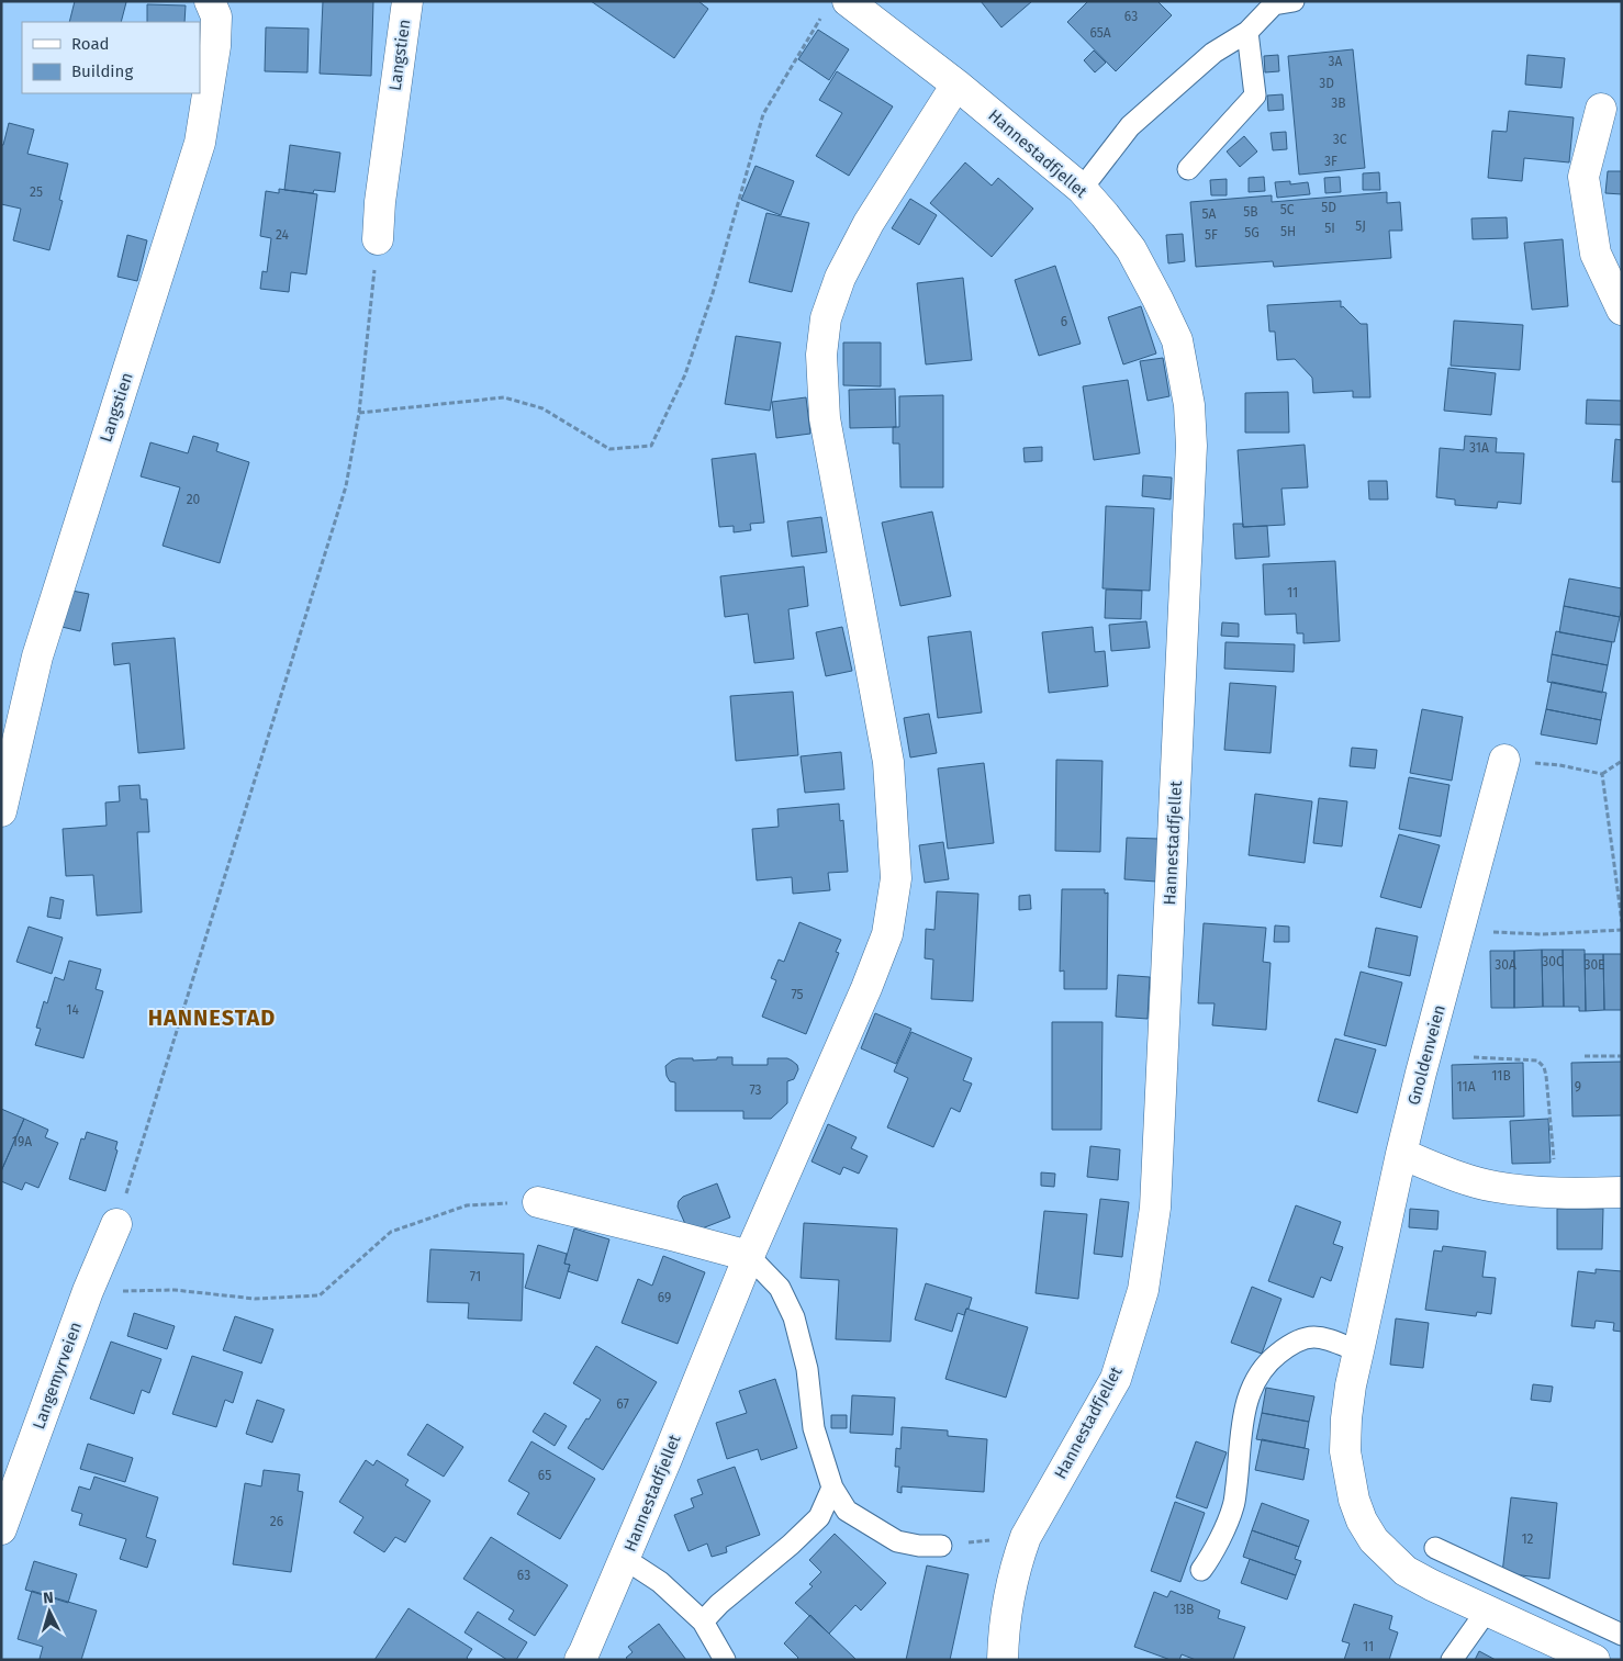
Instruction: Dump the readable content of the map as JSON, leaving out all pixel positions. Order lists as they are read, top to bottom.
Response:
{
  "streets": {
    "street": [
      "Langstien",
      "Hannestadfjellet",
      "Gnoldenveien",
      "Langemyrveien"
    ]
  },
  "districts": ["HANNESTAD"],
  "house_numbers": [
    "63",
    "65A",
    "3A",
    "3D",
    "3B",
    "3C",
    "3F",
    "25",
    "5D",
    "5C",
    "5B",
    "5A",
    "5J",
    "5I",
    "5H",
    "5G",
    "24",
    "5F",
    "6",
    "31A",
    "20",
    "11",
    "30C",
    "30A",
    "30E",
    "75",
    "14",
    "11B",
    "11A",
    "9",
    "73",
    "19A",
    "71",
    "69",
    "67",
    "65",
    "26",
    "12",
    "63",
    "13B",
    "11"
  ],
  "legend": ["Road", "Building"],
  "north": "top"
}
